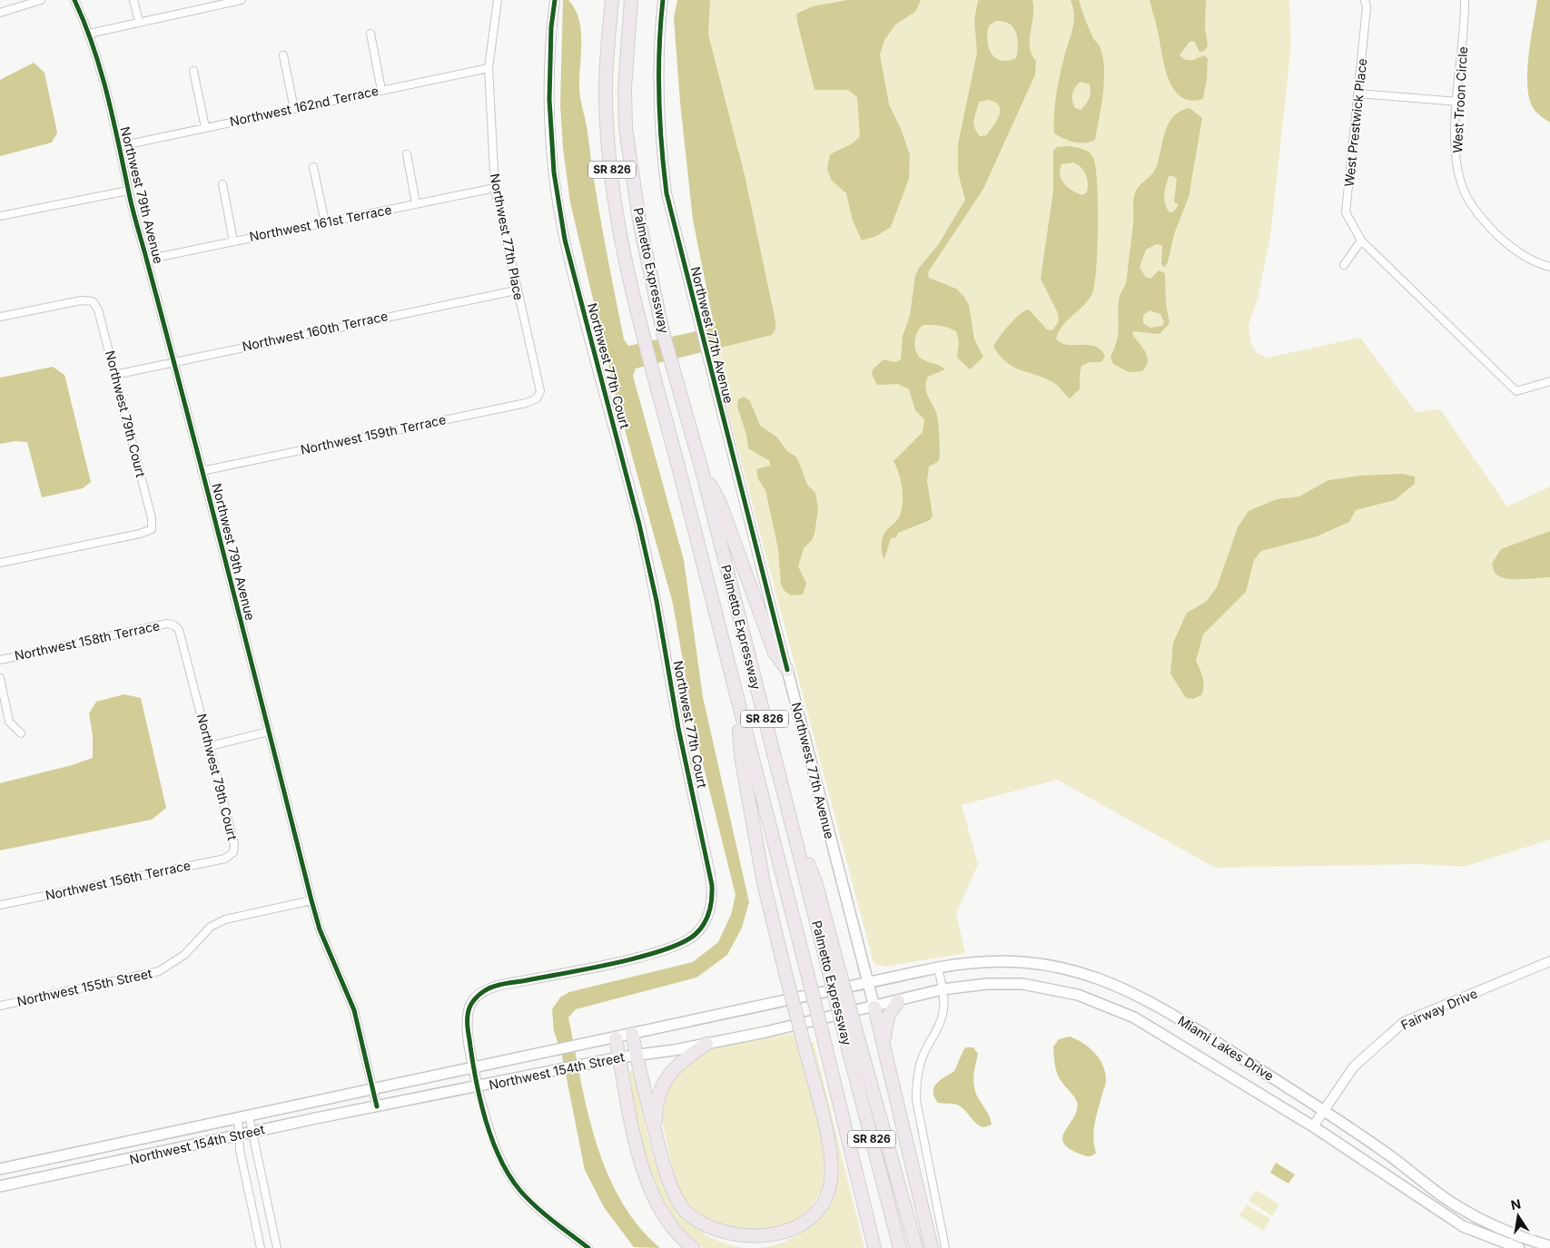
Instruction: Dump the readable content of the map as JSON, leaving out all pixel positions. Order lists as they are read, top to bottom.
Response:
{
  "streets": {
    "highway": ["SR 826", "Palmetto Expressway"],
    "main road": ["Northwest 77th Avenue", "Miami Lakes Drive", "Northwest 154th Street"],
    "street": [
      "West Troon Circle",
      "Northwest 162nd Terrace",
      "West Prestwick Place",
      "Northwest 79th Avenue",
      "Northwest 161st Terrace",
      "Northwest 77th Place",
      "Northwest 160th Terrace",
      "Northwest 77th Court",
      "Northwest 79th Court",
      "Northwest 159th Terrace",
      "Northwest 158th Terrace",
      "Northwest 156th Terrace",
      "Northwest 155th Street",
      "Fairway Drive"
    ]
  },
  "crossings": [
    ["Northwest 162nd Terrace", "Northwest 79th Avenue"],
    ["Northwest 162nd Terrace", "Northwest 77th Place"],
    ["Northwest 79th Avenue", "Northwest 161st Terrace"],
    ["Northwest 79th Avenue", "Northwest 160th Terrace"],
    ["Northwest 79th Avenue", "Northwest 159th Terrace"],
    ["Northwest 79th Avenue", "Northwest 155th Street"],
    ["Northwest 79th Avenue", "Northwest 154th Street"],
    ["Northwest 161st Terrace", "Northwest 77th Place"],
    ["Northwest 77th Place", "Northwest 160th Terrace"],
    ["Northwest 77th Place", "Northwest 159th Terrace"],
    ["Northwest 160th Terrace", "Northwest 79th Court"],
    ["Northwest 77th Avenue", "Miami Lakes Drive"],
    ["Northwest 77th Avenue", "Northwest 154th Street"],
    ["Northwest 77th Court", "Northwest 154th Street"],
    ["Northwest 79th Court", "Northwest 158th Terrace"],
    ["Northwest 79th Court", "Northwest 156th Terrace"],
    ["Fairway Drive", "Miami Lakes Drive"],
    ["Miami Lakes Drive", "Northwest 154th Street"]
  ],
  "north": "top"
}
